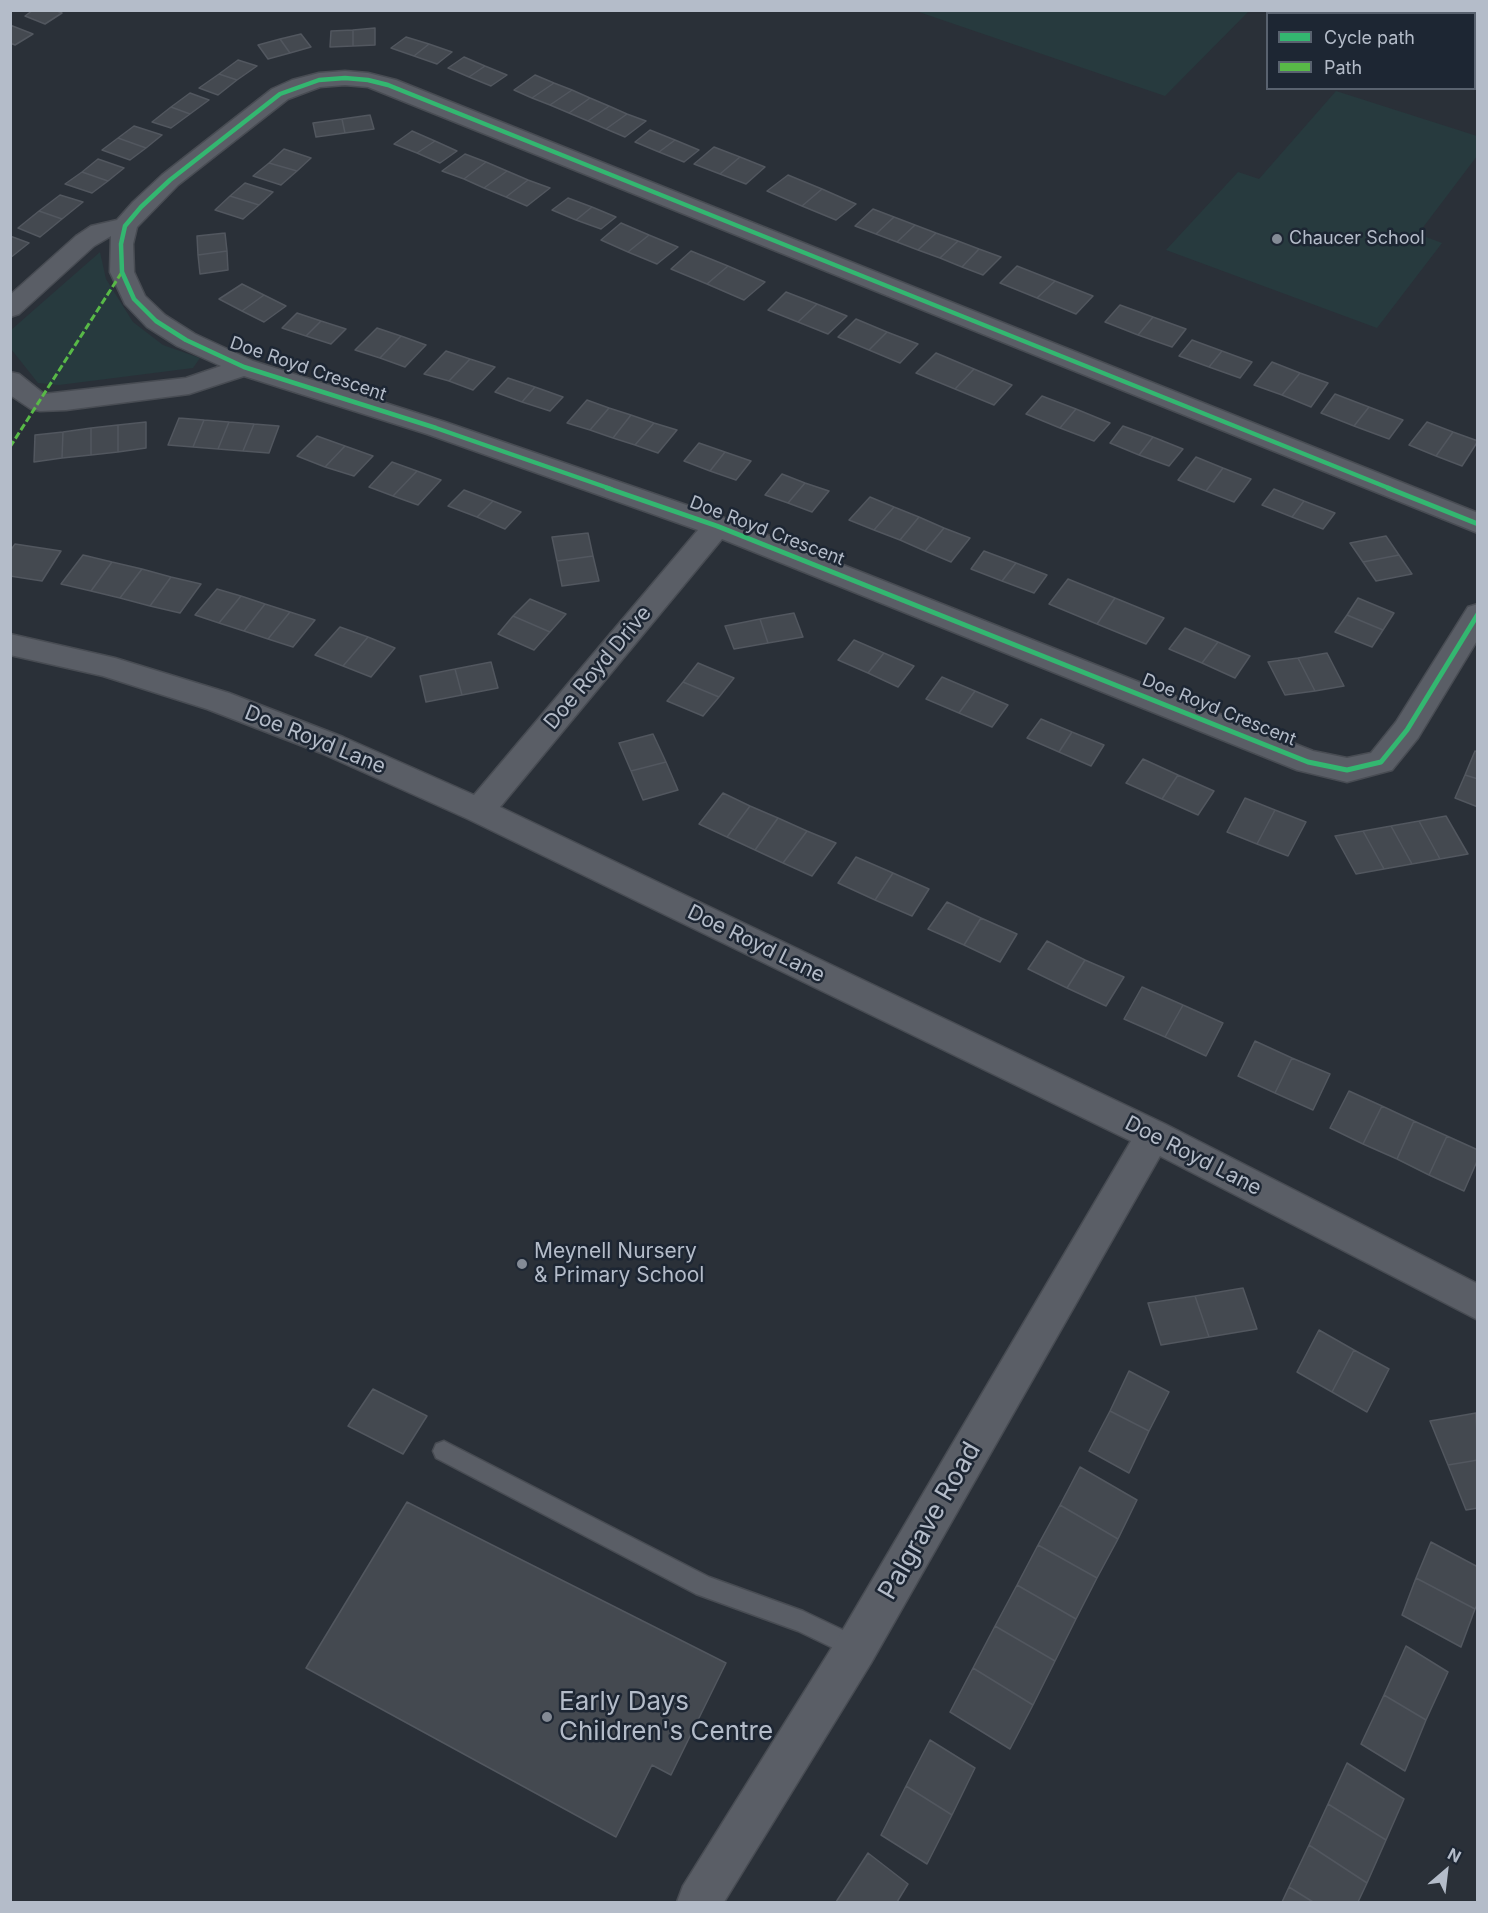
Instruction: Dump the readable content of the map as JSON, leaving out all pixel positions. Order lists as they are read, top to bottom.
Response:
{
  "streets": {
    "street": [
      "Doe Royd Crescent",
      "Doe Royd Drive",
      "Doe Royd Lane",
      "Palgrave Road"
    ]
  },
  "crossings": [
    ["Doe Royd Crescent", "Doe Royd Drive"],
    ["Doe Royd Drive", "Doe Royd Lane"],
    ["Doe Royd Lane", "Palgrave Road"]
  ],
  "places": ["Chaucer School", "Meynell Nursery & Primary School", "Early Days Children's Centre"],
  "legend": ["Cycle path", "Path"],
  "north": "top right"
}
